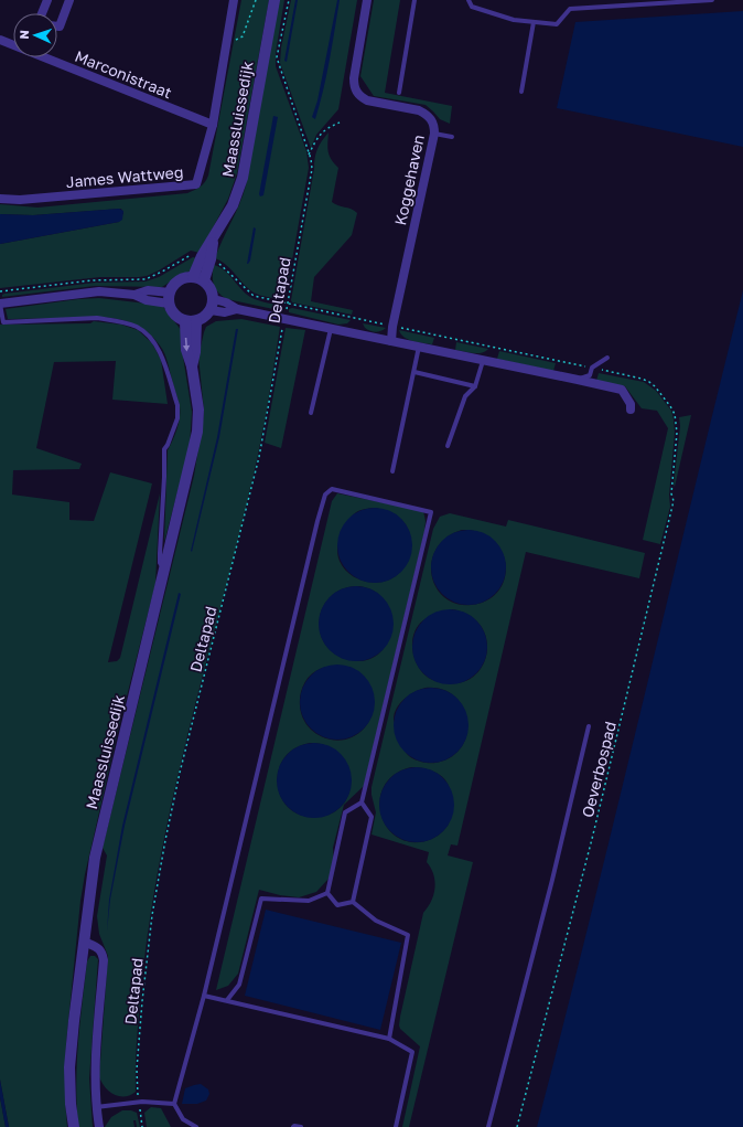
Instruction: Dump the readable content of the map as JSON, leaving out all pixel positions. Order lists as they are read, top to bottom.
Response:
{
  "streets": {
    "street": [
      "Marconistraat",
      "Maassluissedijk",
      "James Wattweg",
      "Koggehaven"
    ],
    "path": ["Deltapad", "Oeverbospad"]
  },
  "crossings": [
    ["Marconistraat", "James Wattweg"],
    ["Maassluissedijk", "Deltapad"]
  ],
  "north": "left"
}
